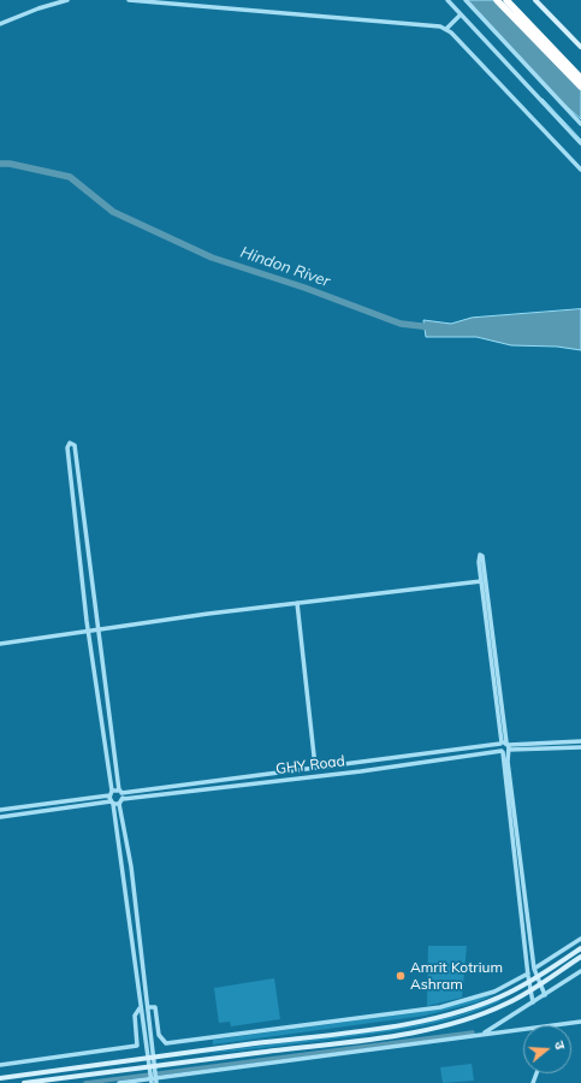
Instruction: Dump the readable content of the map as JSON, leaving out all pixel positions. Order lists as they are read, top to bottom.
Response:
{
  "streets": {
    "street": ["GHY Road"]
  },
  "water": ["Hindon River"],
  "places": ["Amrit Kotrium Ashram"],
  "north": "right"
}
